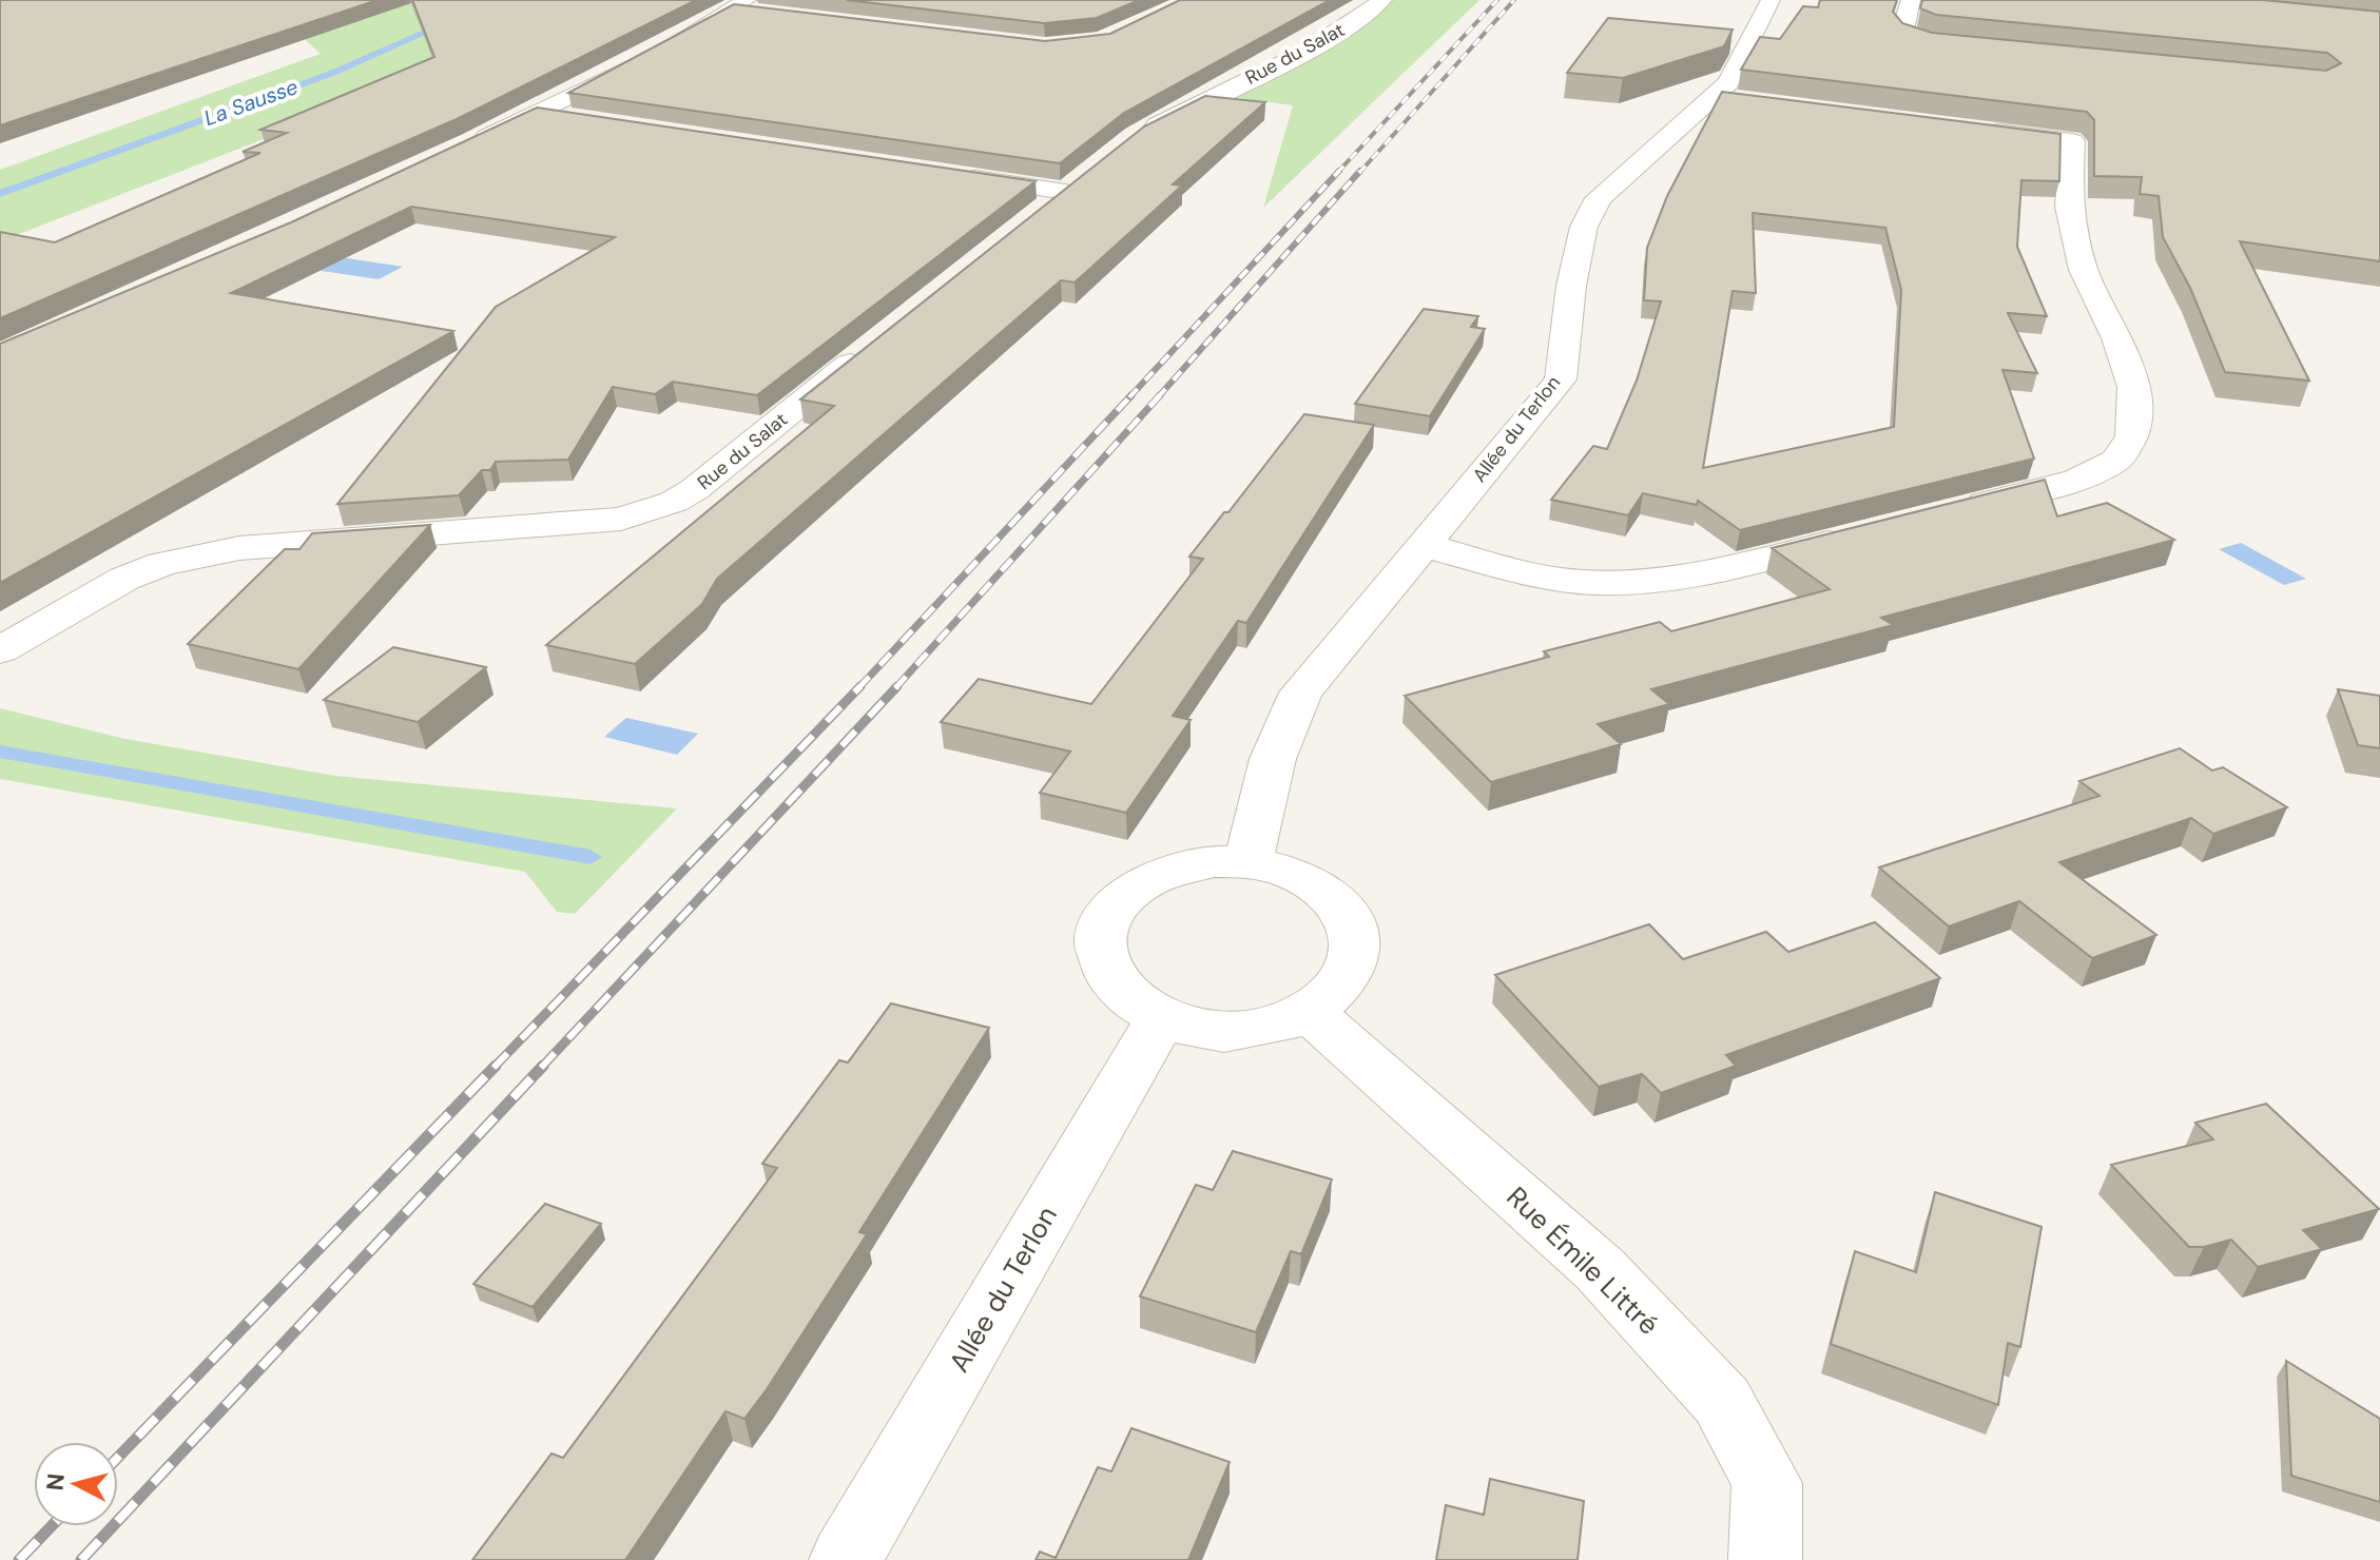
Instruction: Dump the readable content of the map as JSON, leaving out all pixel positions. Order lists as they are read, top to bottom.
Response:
{
  "streets": {
    "street": ["Rue du Salat", "Allée du Terlon", "Rue Émile Littré"]
  },
  "crossings": [
    ["Allée du Terlon", "Rue Émile Littré"]
  ],
  "water": ["La Sausse"],
  "north": "left"
}
